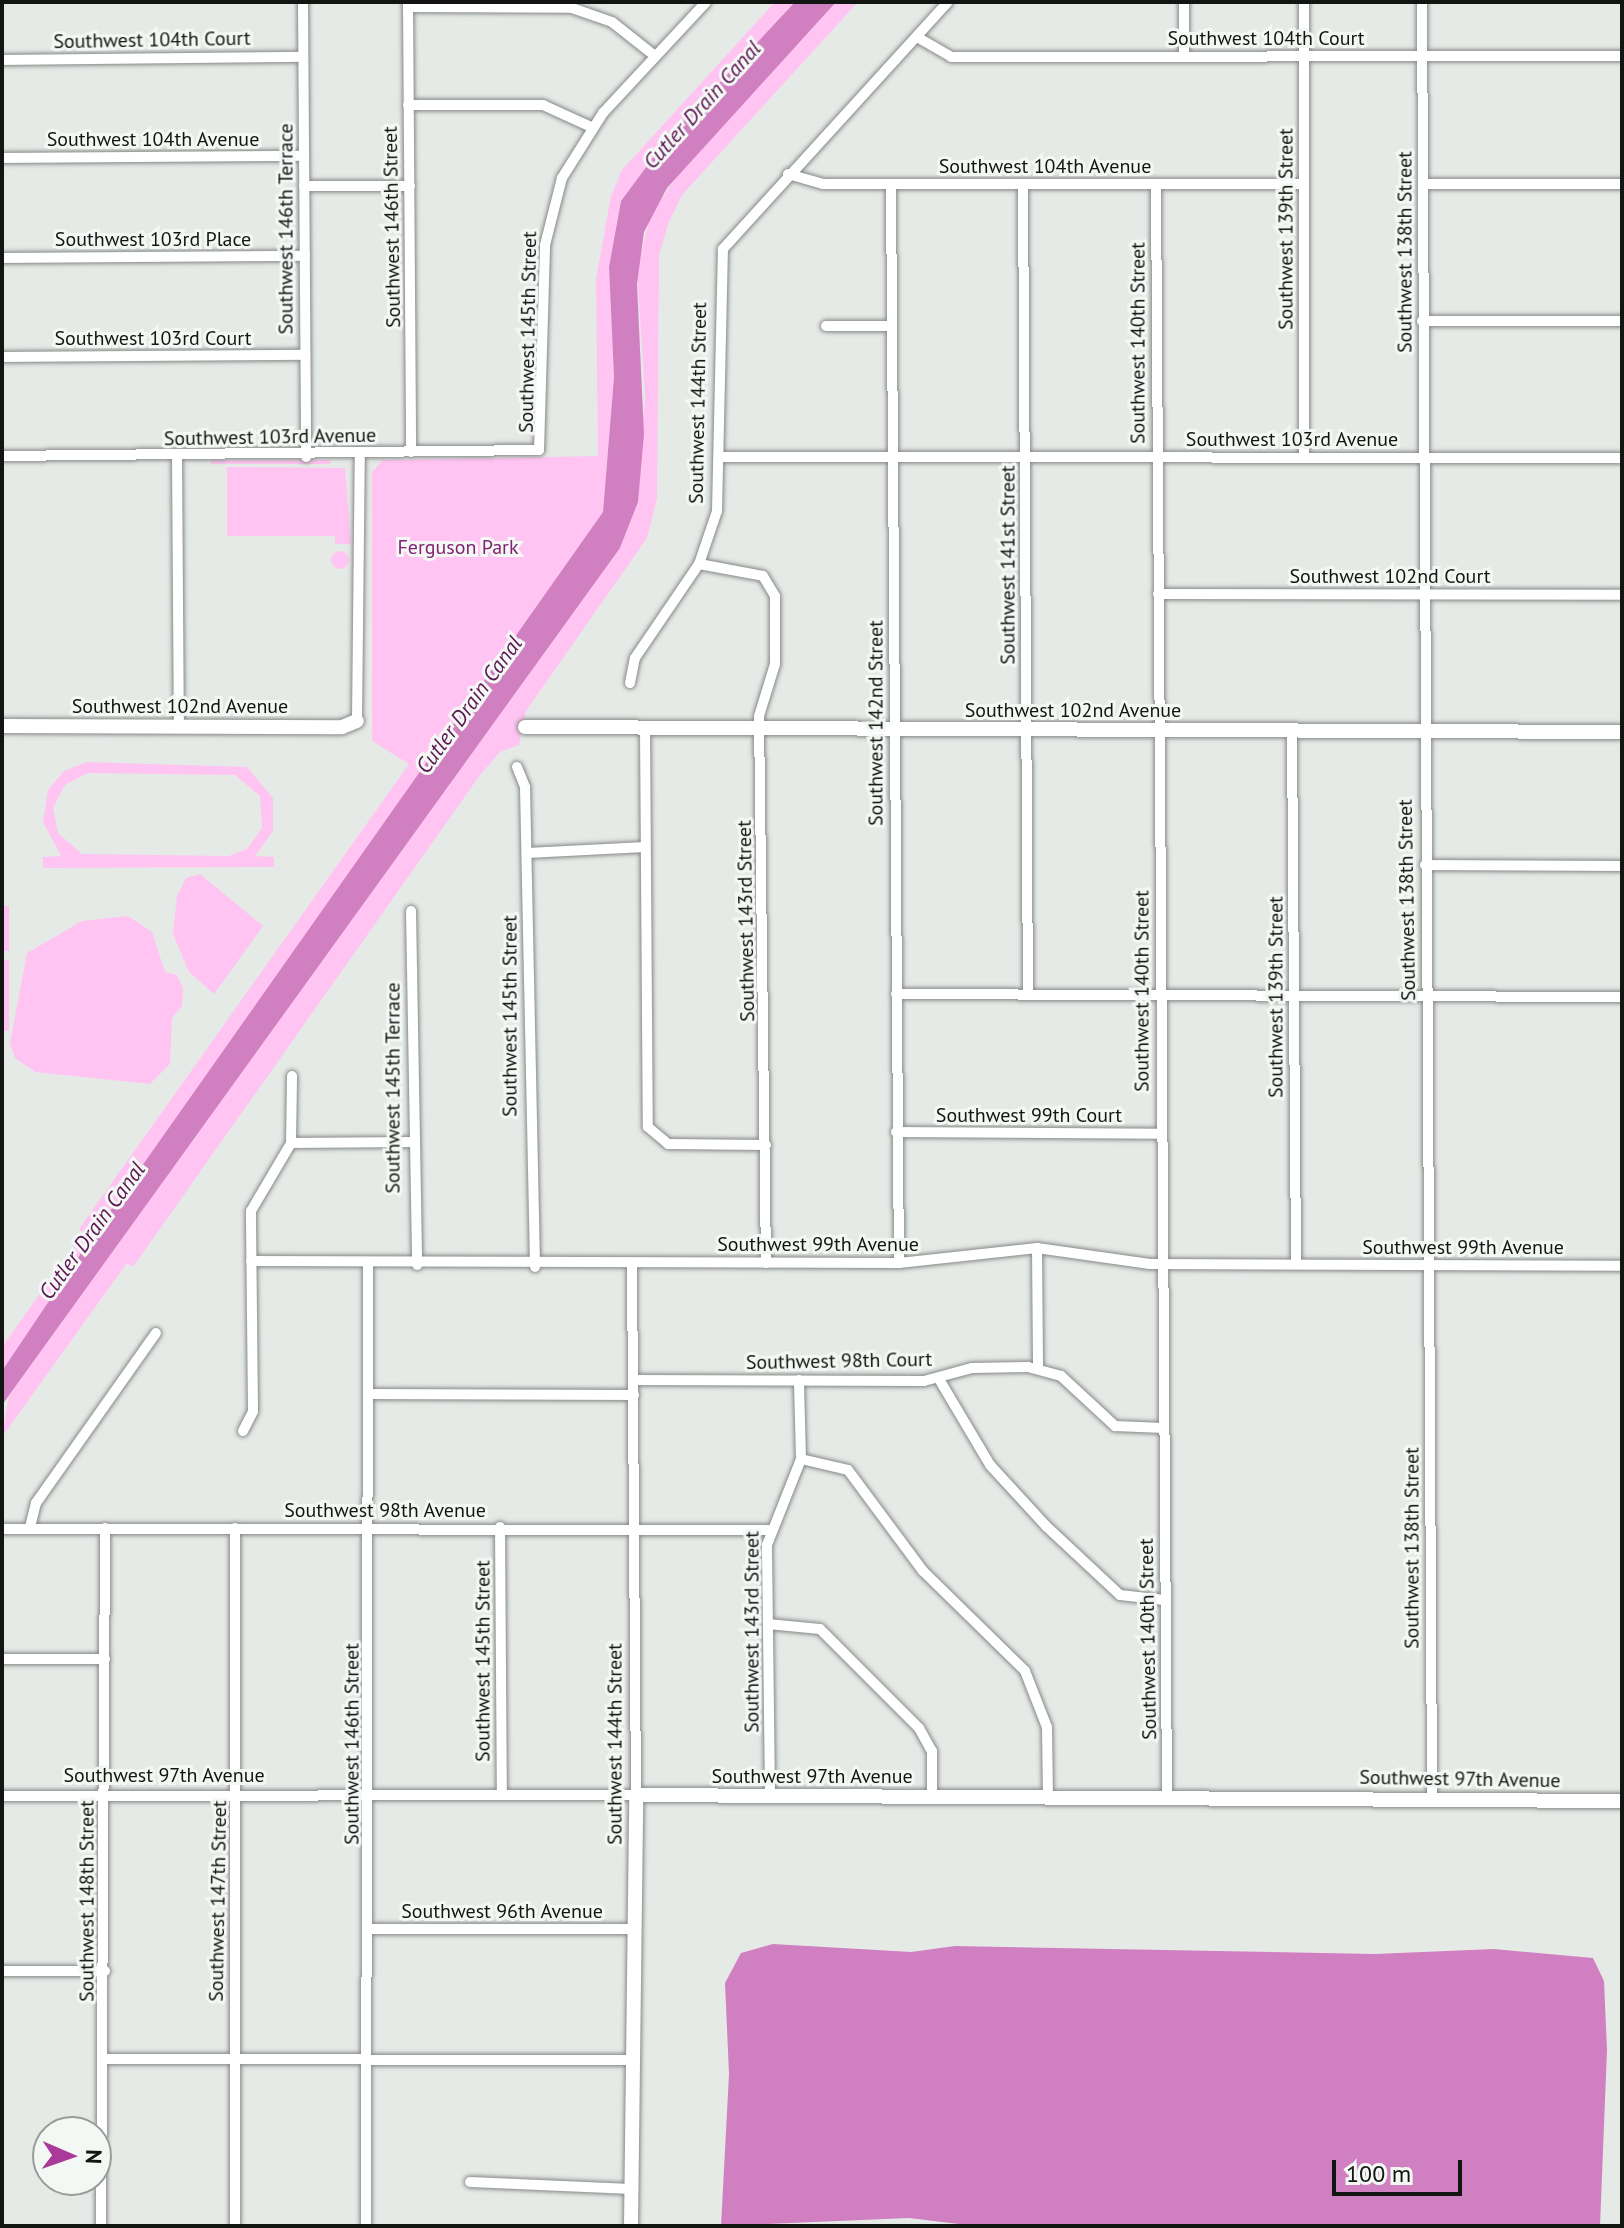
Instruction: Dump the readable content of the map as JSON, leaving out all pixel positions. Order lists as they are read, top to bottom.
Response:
{
  "streets": {
    "street": [
      "Southwest 104th Court",
      "Southwest 104th Avenue",
      "Southwest 146th Street",
      "Southwest 146th Terrace",
      "Southwest 139th Street",
      "Southwest 103rd Place",
      "Southwest 138th Street",
      "Southwest 145th Street",
      "Southwest 103rd Court",
      "Southwest 140th Street",
      "Southwest 144th Street",
      "Southwest 103rd Avenue",
      "Southwest 141st Street",
      "Southwest 102nd Court",
      "Southwest 102nd Avenue",
      "Southwest 142nd Street",
      "Southwest 143rd Street",
      "Southwest 145th Terrace",
      "Southwest 99th Court",
      "Southwest 99th Avenue",
      "Southwest 98th Court",
      "Southwest 98th Avenue",
      "Southwest 97th Avenue",
      "Southwest 148th Street",
      "Southwest 147th Street",
      "Southwest 96th Avenue"
    ]
  },
  "crossings": [
    ["Southwest 104th Court", "Southwest 146th Terrace"],
    ["Southwest 104th Court", "Southwest 139th Street"],
    ["Southwest 104th Court", "Southwest 138th Street"],
    ["Southwest 104th Court", "Southwest 144th Street"],
    ["Southwest 104th Avenue", "Southwest 146th Terrace"],
    ["Southwest 104th Avenue", "Southwest 139th Street"],
    ["Southwest 104th Avenue", "Southwest 140th Street"],
    ["Southwest 104th Avenue", "Southwest 144th Street"],
    ["Southwest 104th Avenue", "Southwest 141st Street"],
    ["Southwest 104th Avenue", "Southwest 142nd Street"],
    ["Southwest 146th Street", "Southwest 103rd Avenue"],
    ["Southwest 146th Street", "Southwest 99th Avenue"],
    ["Southwest 146th Street", "Southwest 98th Avenue"],
    ["Southwest 146th Street", "Southwest 97th Avenue"],
    ["Southwest 146th Street", "Southwest 96th Avenue"],
    ["Southwest 146th Terrace", "Southwest 103rd Place"],
    ["Southwest 146th Terrace", "Southwest 103rd Court"],
    ["Southwest 146th Terrace", "Southwest 103rd Avenue"],
    ["Southwest 139th Street", "Southwest 103rd Avenue"],
    ["Southwest 139th Street", "Southwest 102nd Avenue"],
    ["Southwest 139th Street", "Southwest 99th Avenue"],
    ["Southwest 138th Street", "Southwest 103rd Avenue"],
    ["Southwest 138th Street", "Southwest 102nd Court"],
    ["Southwest 138th Street", "Southwest 102nd Avenue"],
    ["Southwest 138th Street", "Southwest 99th Avenue"],
    ["Southwest 138th Street", "Southwest 97th Avenue"],
    ["Southwest 145th Street", "Southwest 103rd Avenue"],
    ["Southwest 145th Street", "Southwest 99th Avenue"],
    ["Southwest 145th Street", "Southwest 98th Avenue"],
    ["Southwest 145th Street", "Southwest 97th Avenue"],
    ["Southwest 140th Street", "Southwest 103rd Avenue"],
    ["Southwest 140th Street", "Southwest 102nd Court"],
    ["Southwest 140th Street", "Southwest 102nd Avenue"],
    ["Southwest 140th Street", "Southwest 99th Court"],
    ["Southwest 140th Street", "Southwest 99th Avenue"],
    ["Southwest 140th Street", "Southwest 98th Court"],
    ["Southwest 140th Street", "Southwest 97th Avenue"],
    ["Southwest 144th Street", "Southwest 103rd Avenue"],
    ["Southwest 144th Street", "Southwest 143rd Street"],
    ["Southwest 144th Street", "Southwest 99th Avenue"],
    ["Southwest 144th Street", "Southwest 98th Court"],
    ["Southwest 144th Street", "Southwest 98th Avenue"],
    ["Southwest 144th Street", "Southwest 97th Avenue"],
    ["Southwest 144th Street", "Southwest 96th Avenue"],
    ["Southwest 103rd Avenue", "Southwest 141st Street"],
    ["Southwest 103rd Avenue", "Southwest 142nd Street"],
    ["Southwest 141st Street", "Southwest 102nd Avenue"],
    ["Southwest 102nd Avenue", "Southwest 142nd Street"],
    ["Southwest 102nd Avenue", "Southwest 143rd Street"],
    ["Southwest 142nd Street", "Southwest 99th Court"],
    ["Southwest 142nd Street", "Southwest 99th Avenue"],
    ["Southwest 143rd Street", "Southwest 99th Avenue"],
    ["Southwest 143rd Street", "Southwest 98th Court"],
    ["Southwest 143rd Street", "Southwest 98th Avenue"],
    ["Southwest 143rd Street", "Southwest 97th Avenue"],
    ["Southwest 145th Terrace", "Southwest 99th Avenue"],
    ["Southwest 98th Avenue", "Southwest 148th Street"],
    ["Southwest 98th Avenue", "Southwest 147th Street"],
    ["Southwest 97th Avenue", "Southwest 148th Street"],
    ["Southwest 97th Avenue", "Southwest 147th Street"]
  ],
  "water": ["Cutler Drain Canal"],
  "parks": ["Ferguson Park"],
  "scale_bar": "100 m",
  "north": "right"
}
